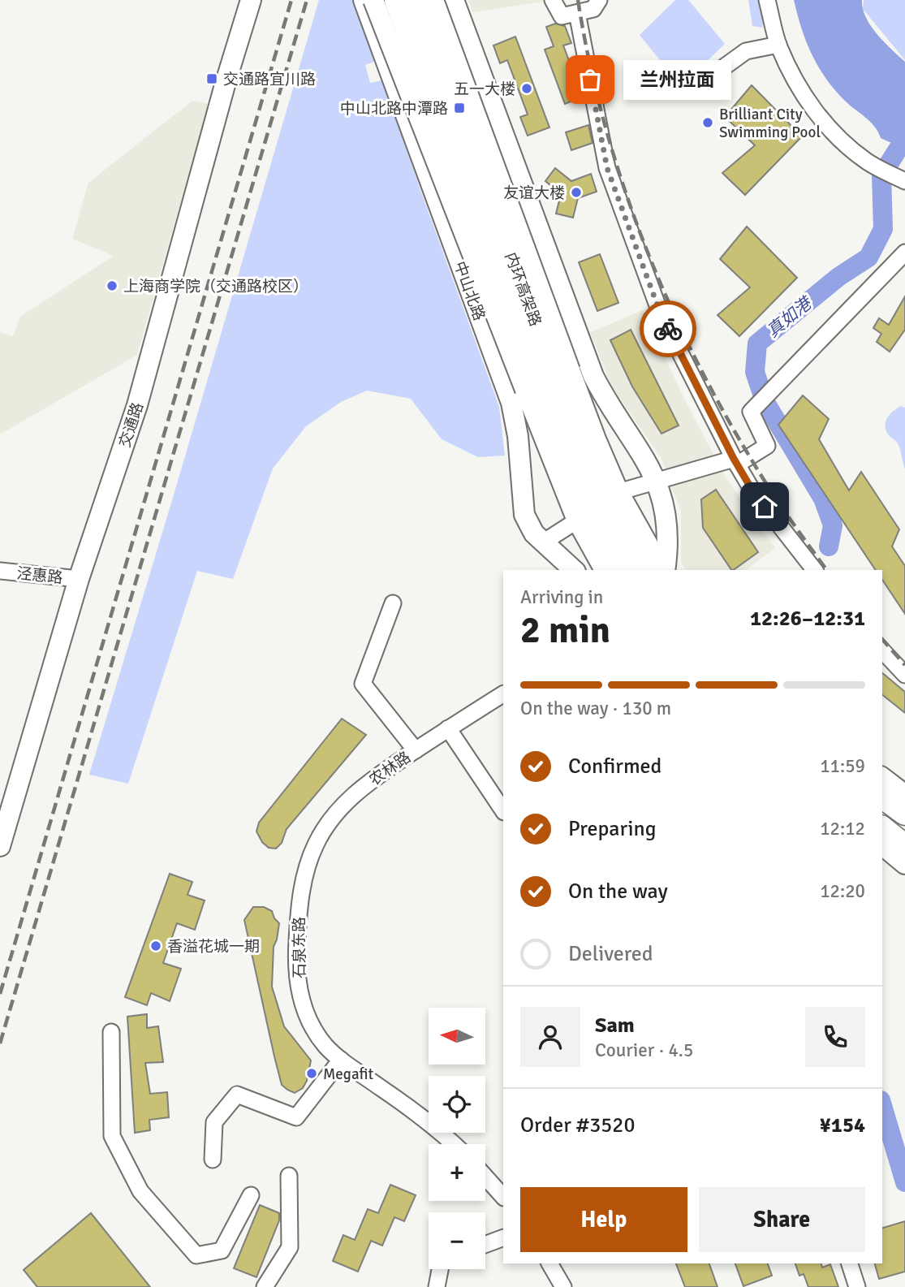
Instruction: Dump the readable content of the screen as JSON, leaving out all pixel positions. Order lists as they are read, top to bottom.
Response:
{
  "streets": {
    "highway": ["内环高架路"],
    "main road": ["中山北路", "交通路"],
    "street": ["泾惠路", "农林路", "石泉东路"]
  },
  "crossings": [
    ["交通路", "泾惠路"],
    ["农林路", "石泉东路"]
  ],
  "water": ["真如港"],
  "places": {
    "transit": ["交通路宜川路", "中山北路中潭路"],
    "other": [
      "兰州拉面",
      "五一大楼",
      "Brilliant City Swimming Pool",
      "友谊大楼",
      "上海商学院（交通路校区）",
      "香溢花城一期",
      "Megafit"
    ]
  },
  "north": "left",
  "page": {
    "bubble": "兰州拉面",
    "heading": ["2 min", "Arriving in", "12:26–12:31"],
    "panel": [
      "Sam",
      "Courier · 4.5",
      "Order #3520",
      "¥154"
    ],
    "bar": "On the way · 130 m",
    "list": [
      ["Confirmed", "11:59"],
      ["Preparing", "12:12"],
      ["On the way", "12:20"],
      "Delivered"
    ],
    "map_buttons": ["+", "−"],
    "buttons": ["Help", "Share"]
  }
}
